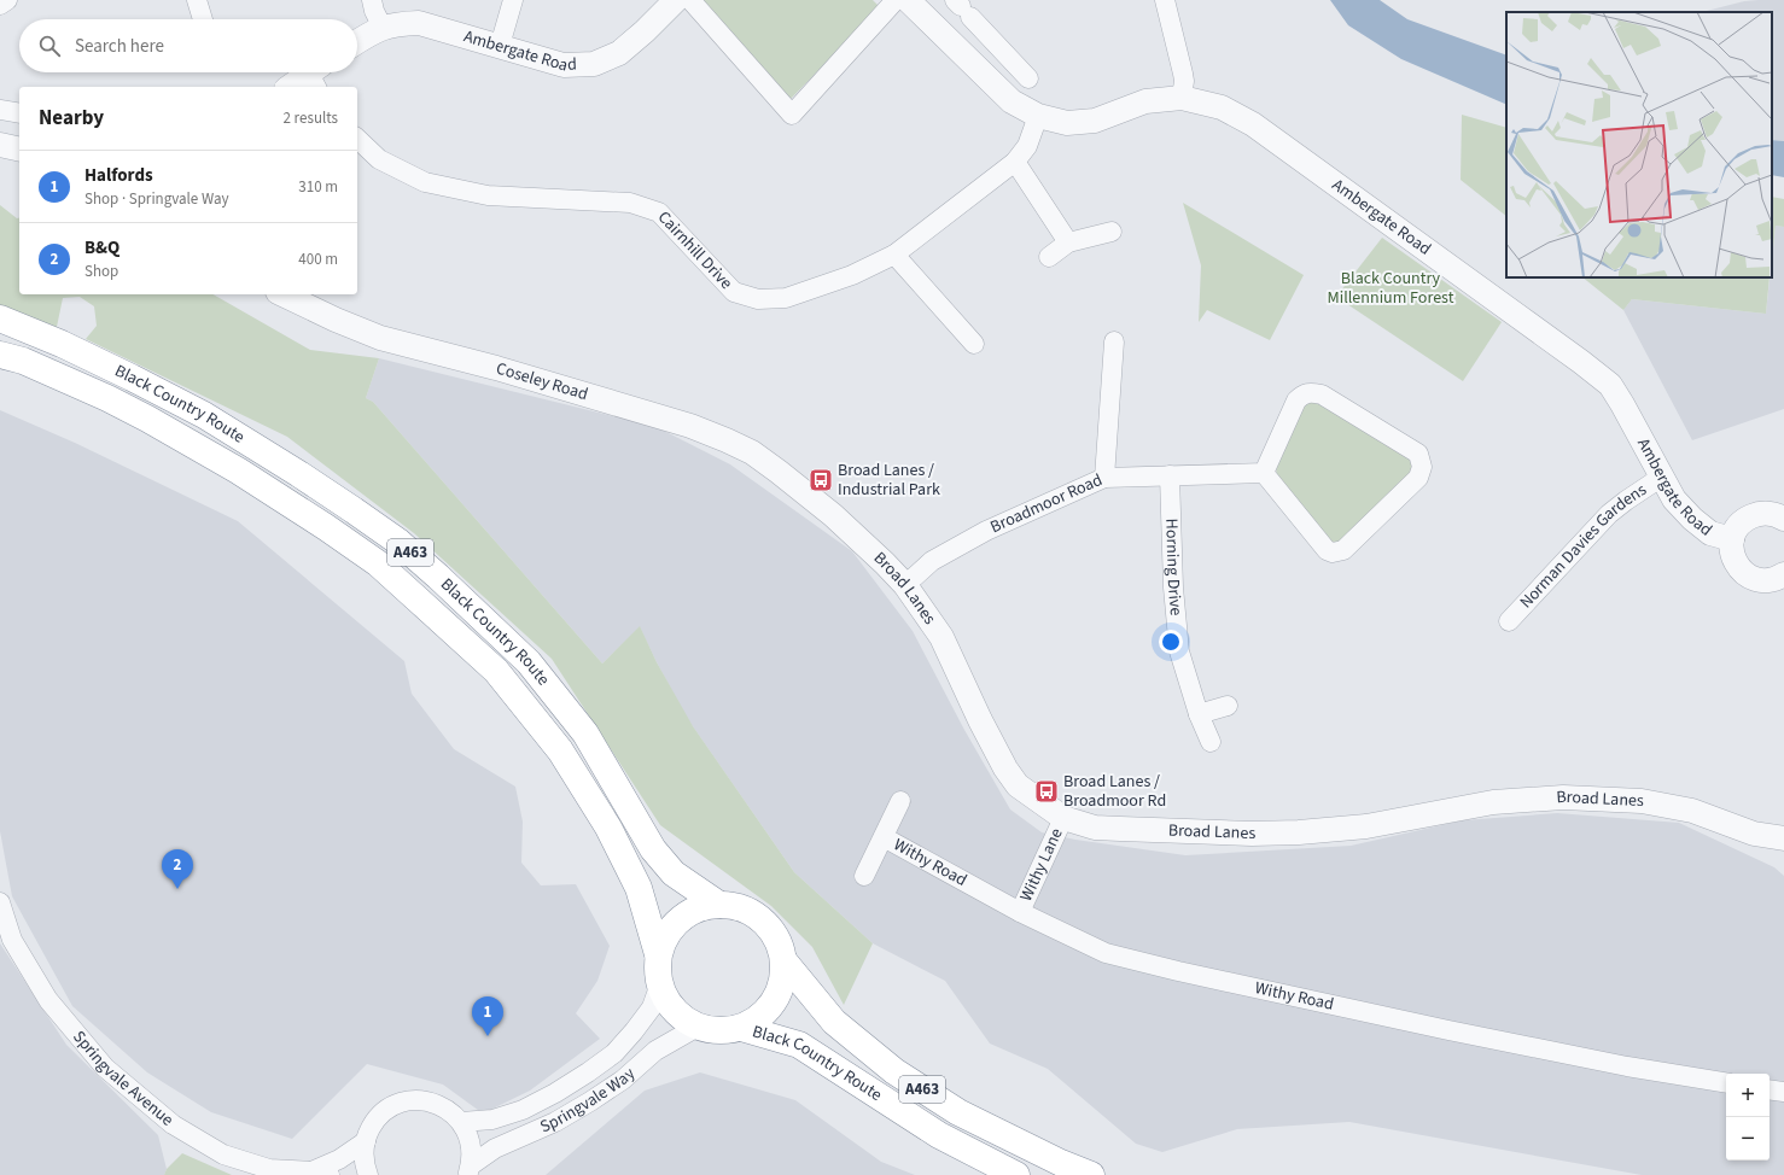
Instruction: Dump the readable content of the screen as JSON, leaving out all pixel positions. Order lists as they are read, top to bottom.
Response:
{
  "streets": {
    "highway": ["Black Country Route", "A463"],
    "street": [
      "Ambergate Road",
      "Cairnhill Drive",
      "Coseley Road",
      "Broadmoor Road",
      "Norman Davies Gardens",
      "Horning Drive",
      "Broad Lanes",
      "Withy Road",
      "Withy Lane",
      "Springvale Avenue",
      "Springvale Way"
    ]
  },
  "crossings": [
    ["Ambergate Road", "Cairnhill Drive"],
    ["Ambergate Road", "Norman Davies Gardens"],
    ["Coseley Road", "Broad Lanes"],
    ["Black Country Route", "A463"],
    ["Black Country Route", "Springvale Way"],
    ["Broadmoor Road", "Horning Drive"],
    ["Broadmoor Road", "Broad Lanes"],
    ["A463", "Springvale Way"],
    ["Broad Lanes", "Withy Lane"],
    ["Withy Road", "Withy Lane"]
  ],
  "parks": ["Black Country Millennium Forest"],
  "places": {
    "bus stop": ["Broad Lanes / Industrial Park", "Broad Lanes / Broadmoor Rd"]
  },
  "page": {
    "search": "Search here",
    "heading": ["Nearby", "2 results"],
    "list": [
      {
        "mark": "1",
        "name": "Halfords",
        "note": "Shop · Springvale Way",
        "value": "310 m"
      },
      {
        "mark": "2",
        "name": "B&Q",
        "note": "Shop",
        "value": "400 m"
      }
    ],
    "pins": ["2", "1"],
    "map_buttons": ["+", "−"]
  }
}
